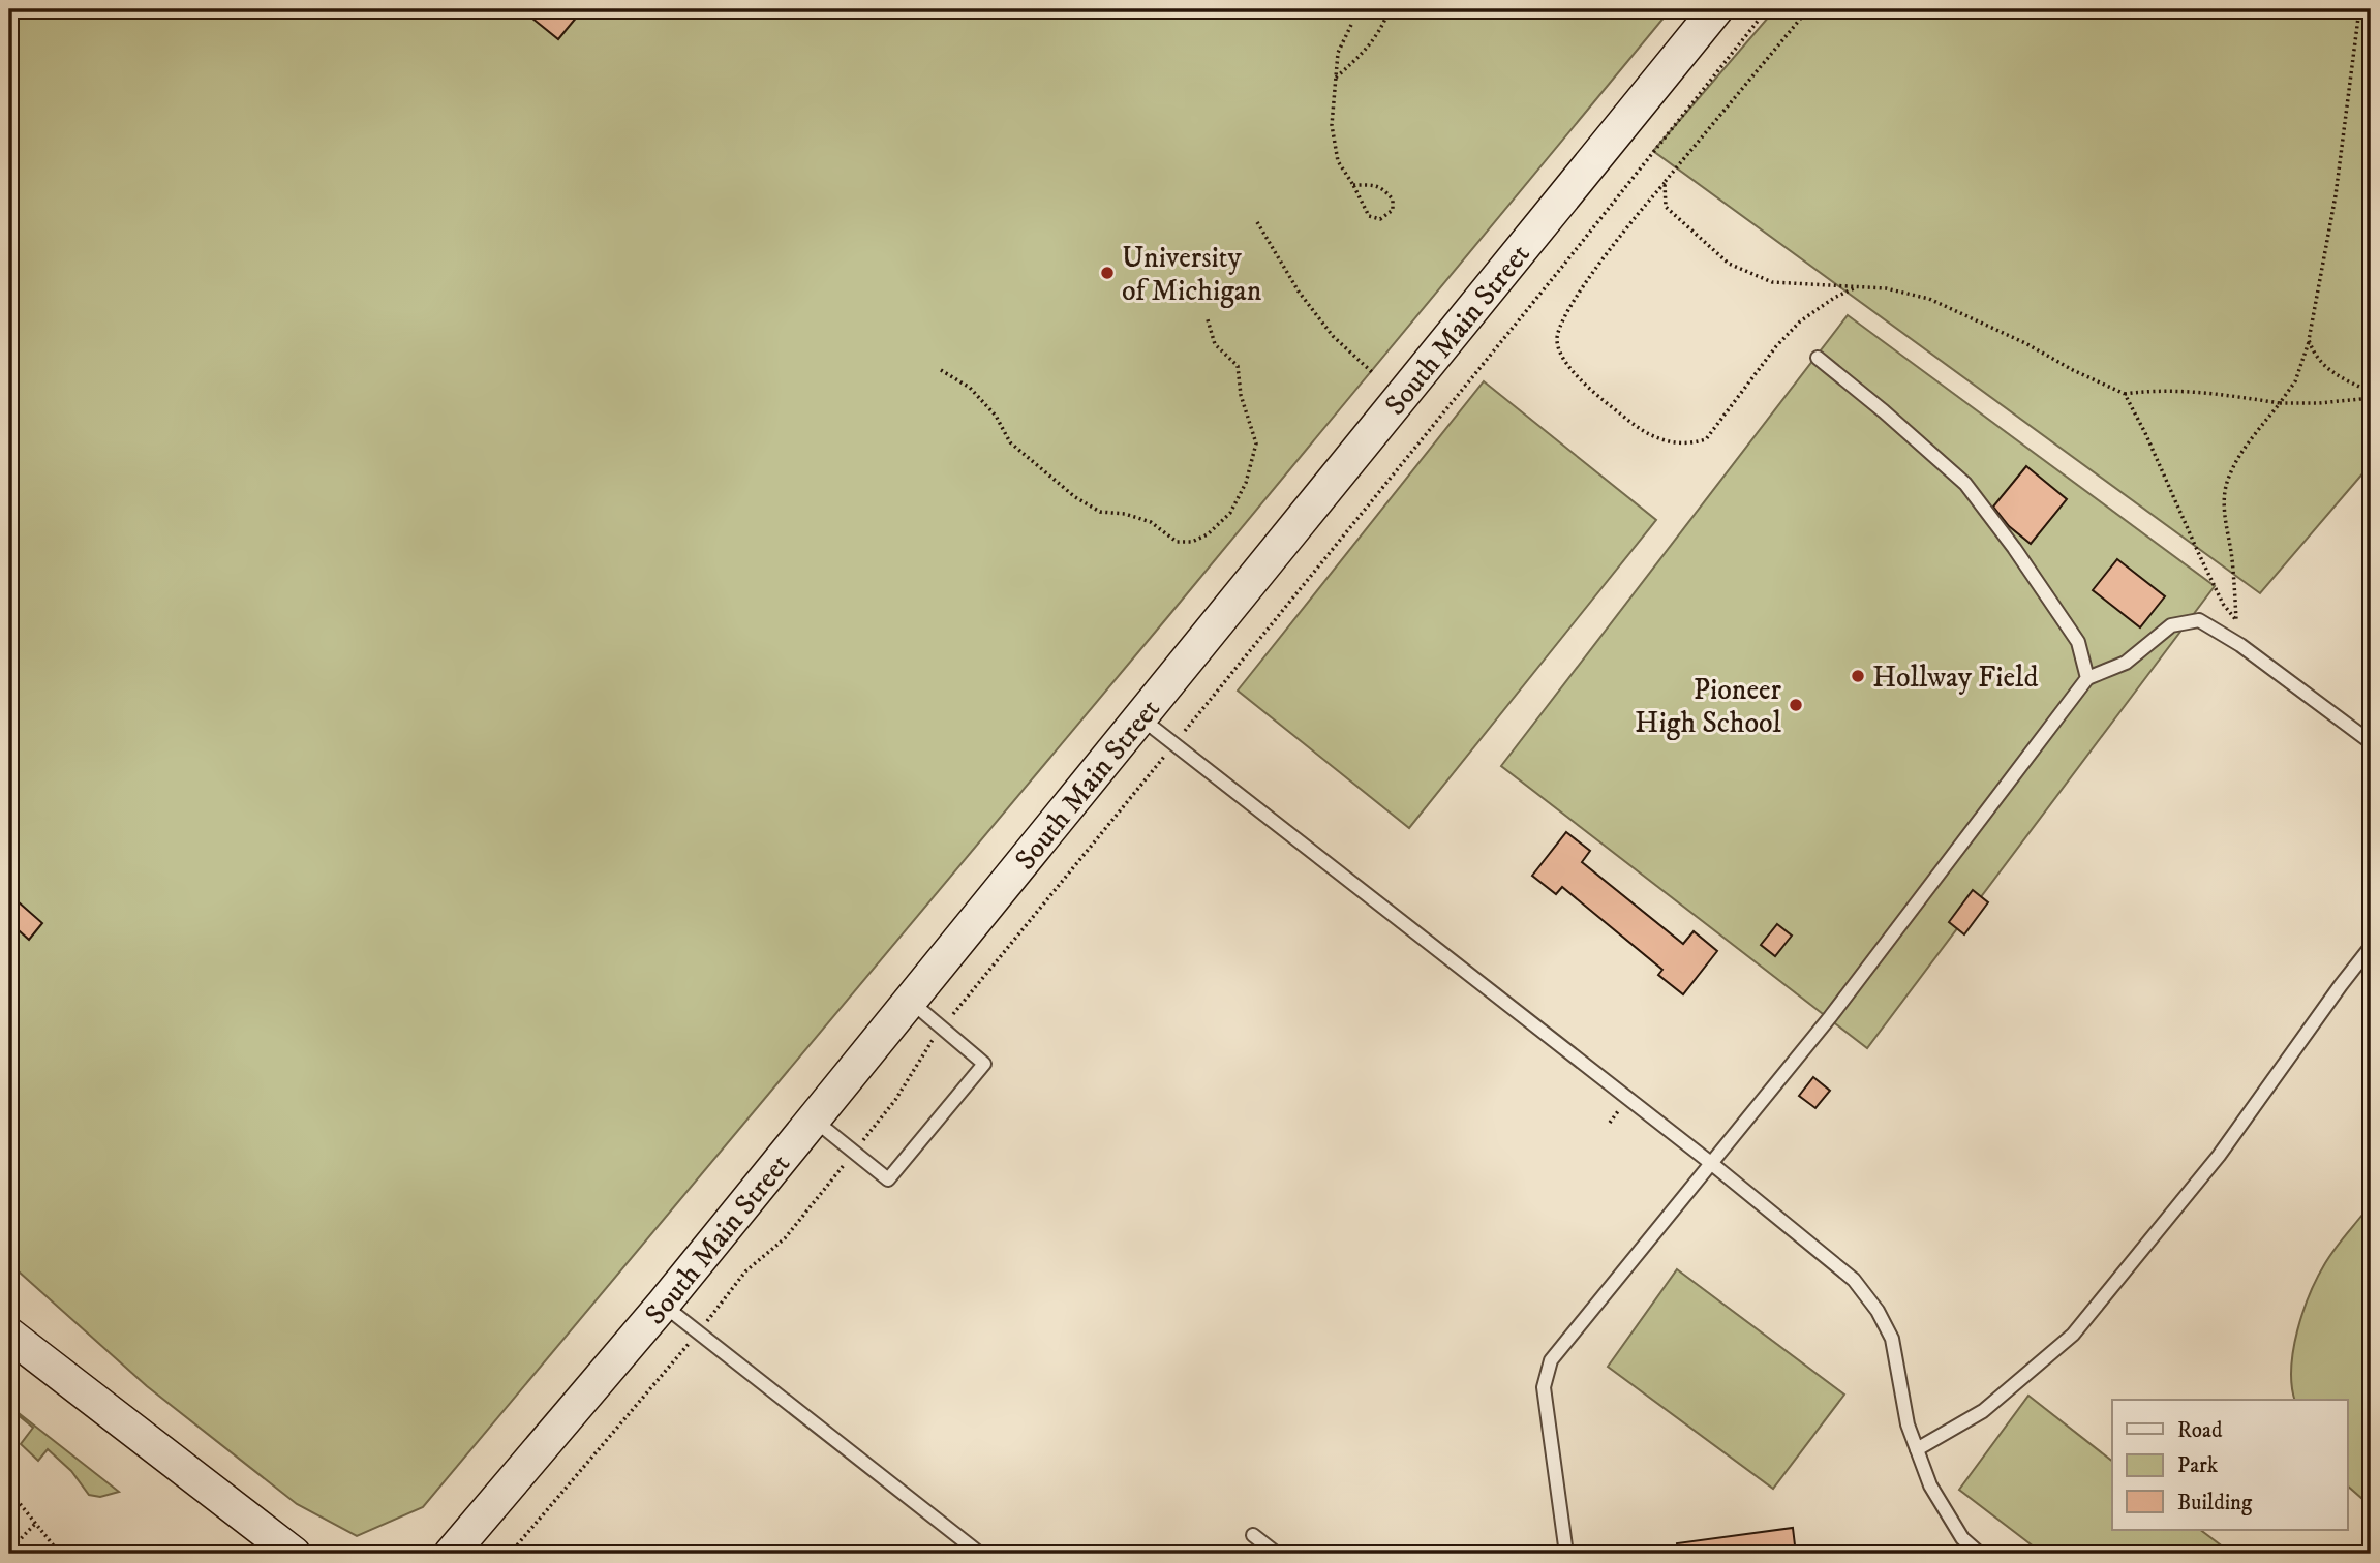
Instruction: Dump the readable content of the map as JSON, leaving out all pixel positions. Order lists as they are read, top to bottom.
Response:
{
  "streets": {
    "main road": ["South Main Street"]
  },
  "places": ["University of Michigan", "Hollway Field", "Pioneer High School"],
  "legend": ["Road", "Park", "Building"]
}
